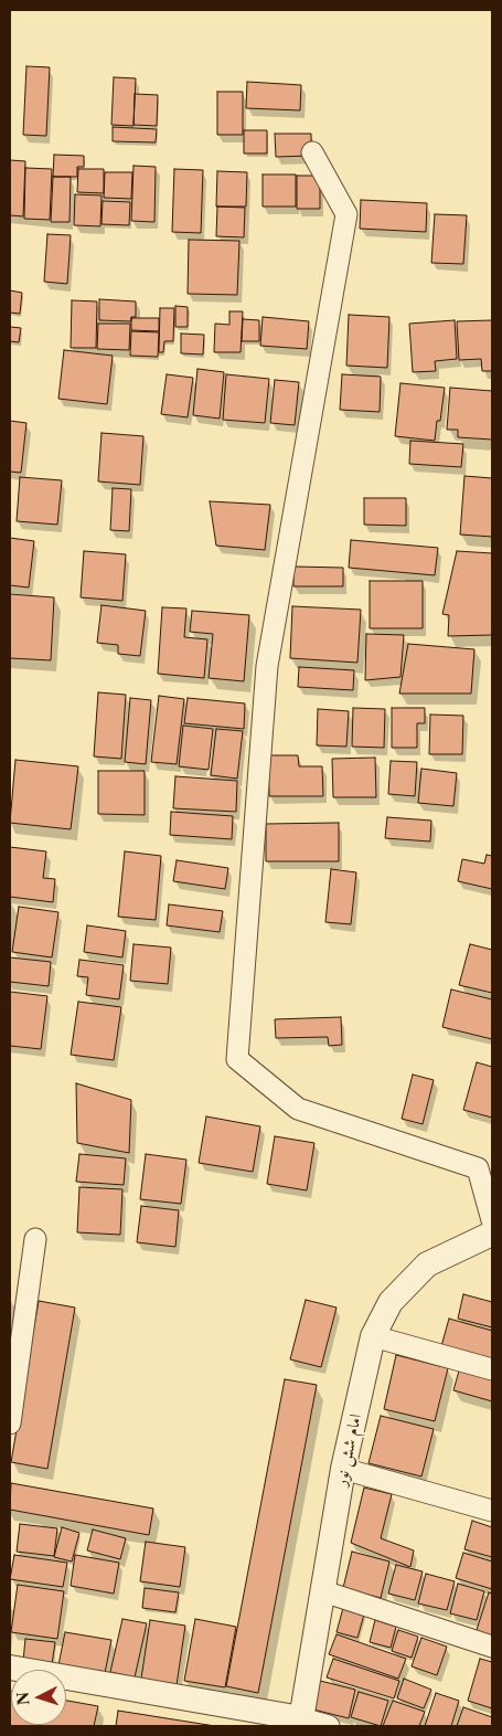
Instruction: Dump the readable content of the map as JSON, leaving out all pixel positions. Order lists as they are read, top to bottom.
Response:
{
  "streets": {
    "street": ["امام شش نور"]
  },
  "north": "left"
}
